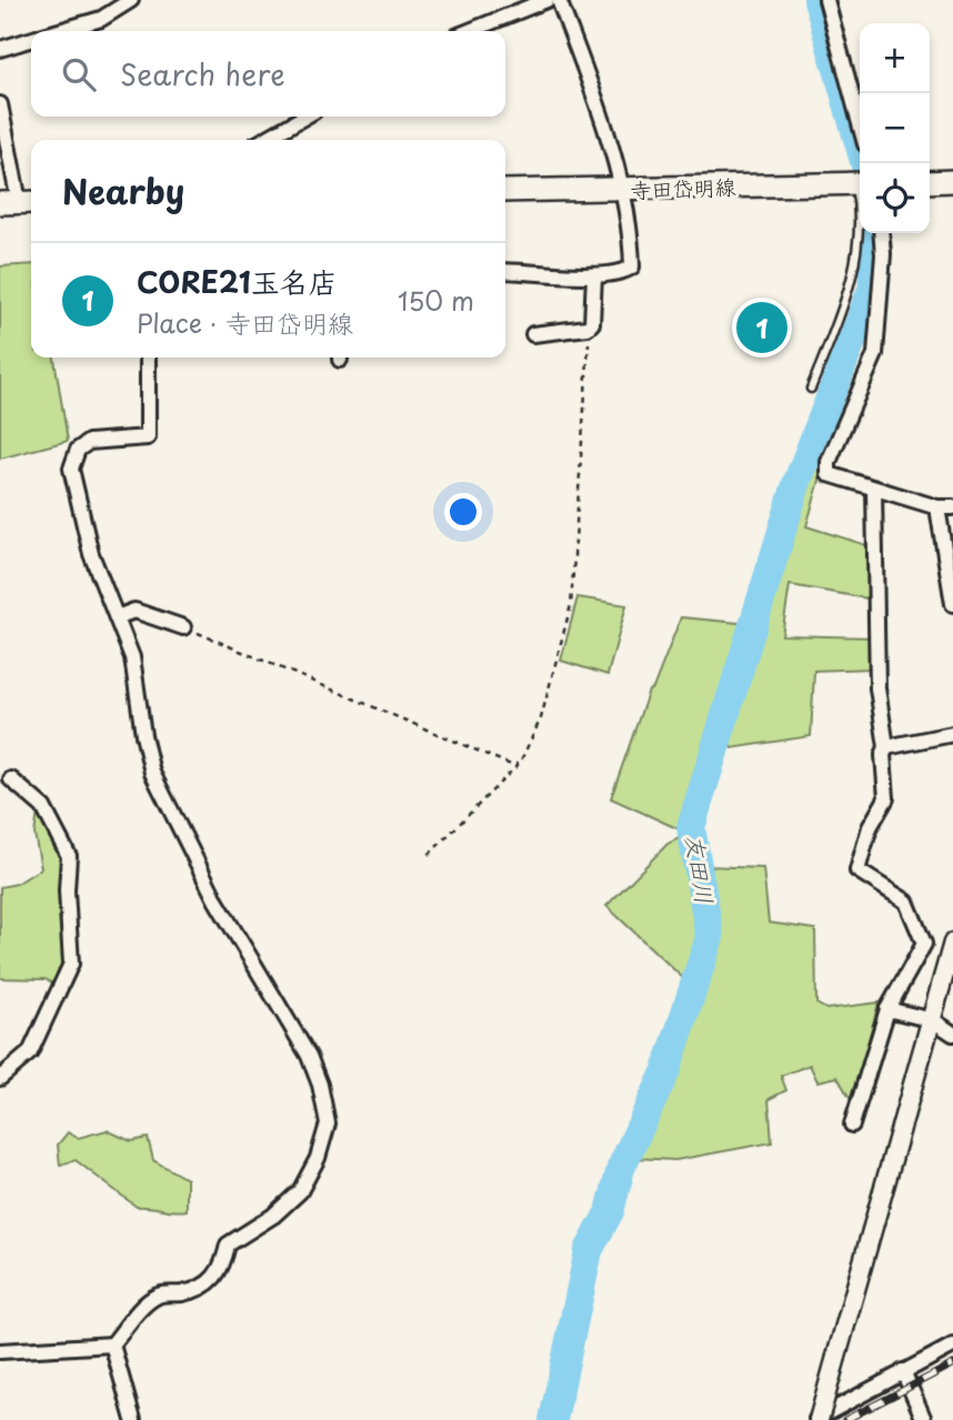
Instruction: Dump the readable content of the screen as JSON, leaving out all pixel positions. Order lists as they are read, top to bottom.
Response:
{
  "streets": {
    "main road": ["寺田岱明線"]
  },
  "water": ["友田川"],
  "page": {
    "map_buttons": ["+", "−"],
    "search": "Search here",
    "heading": "Nearby",
    "list": [
      {
        "mark": "1",
        "name": "CORE21玉名店",
        "note": "Place · 寺田岱明線",
        "value": "150 m"
      }
    ],
    "pins": "1"
  }
}
